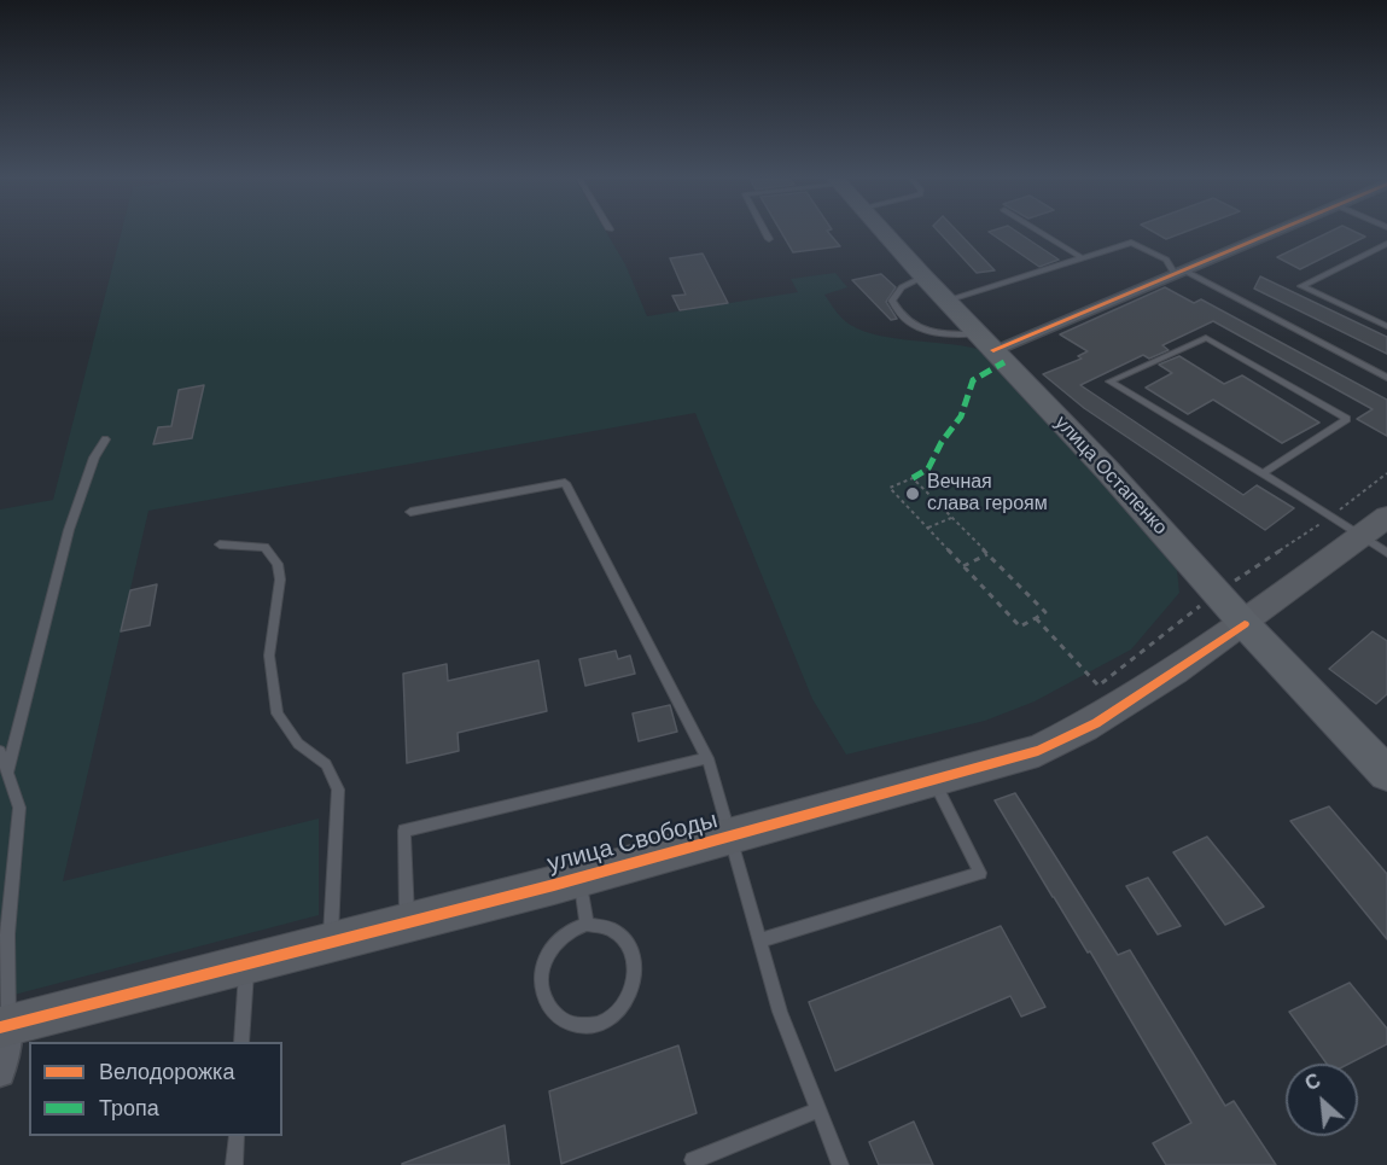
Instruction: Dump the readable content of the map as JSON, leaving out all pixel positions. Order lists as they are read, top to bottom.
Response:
{
  "streets": {
    "main road": ["улица Остапенко"],
    "street": ["улица Свободы"]
  },
  "crossings": [
    ["улица Остапенко", "улица Свободы"]
  ],
  "places": ["Вечная слава героям"],
  "legend": ["Велодорожка", "Тропа"],
  "north": "top left"
}
